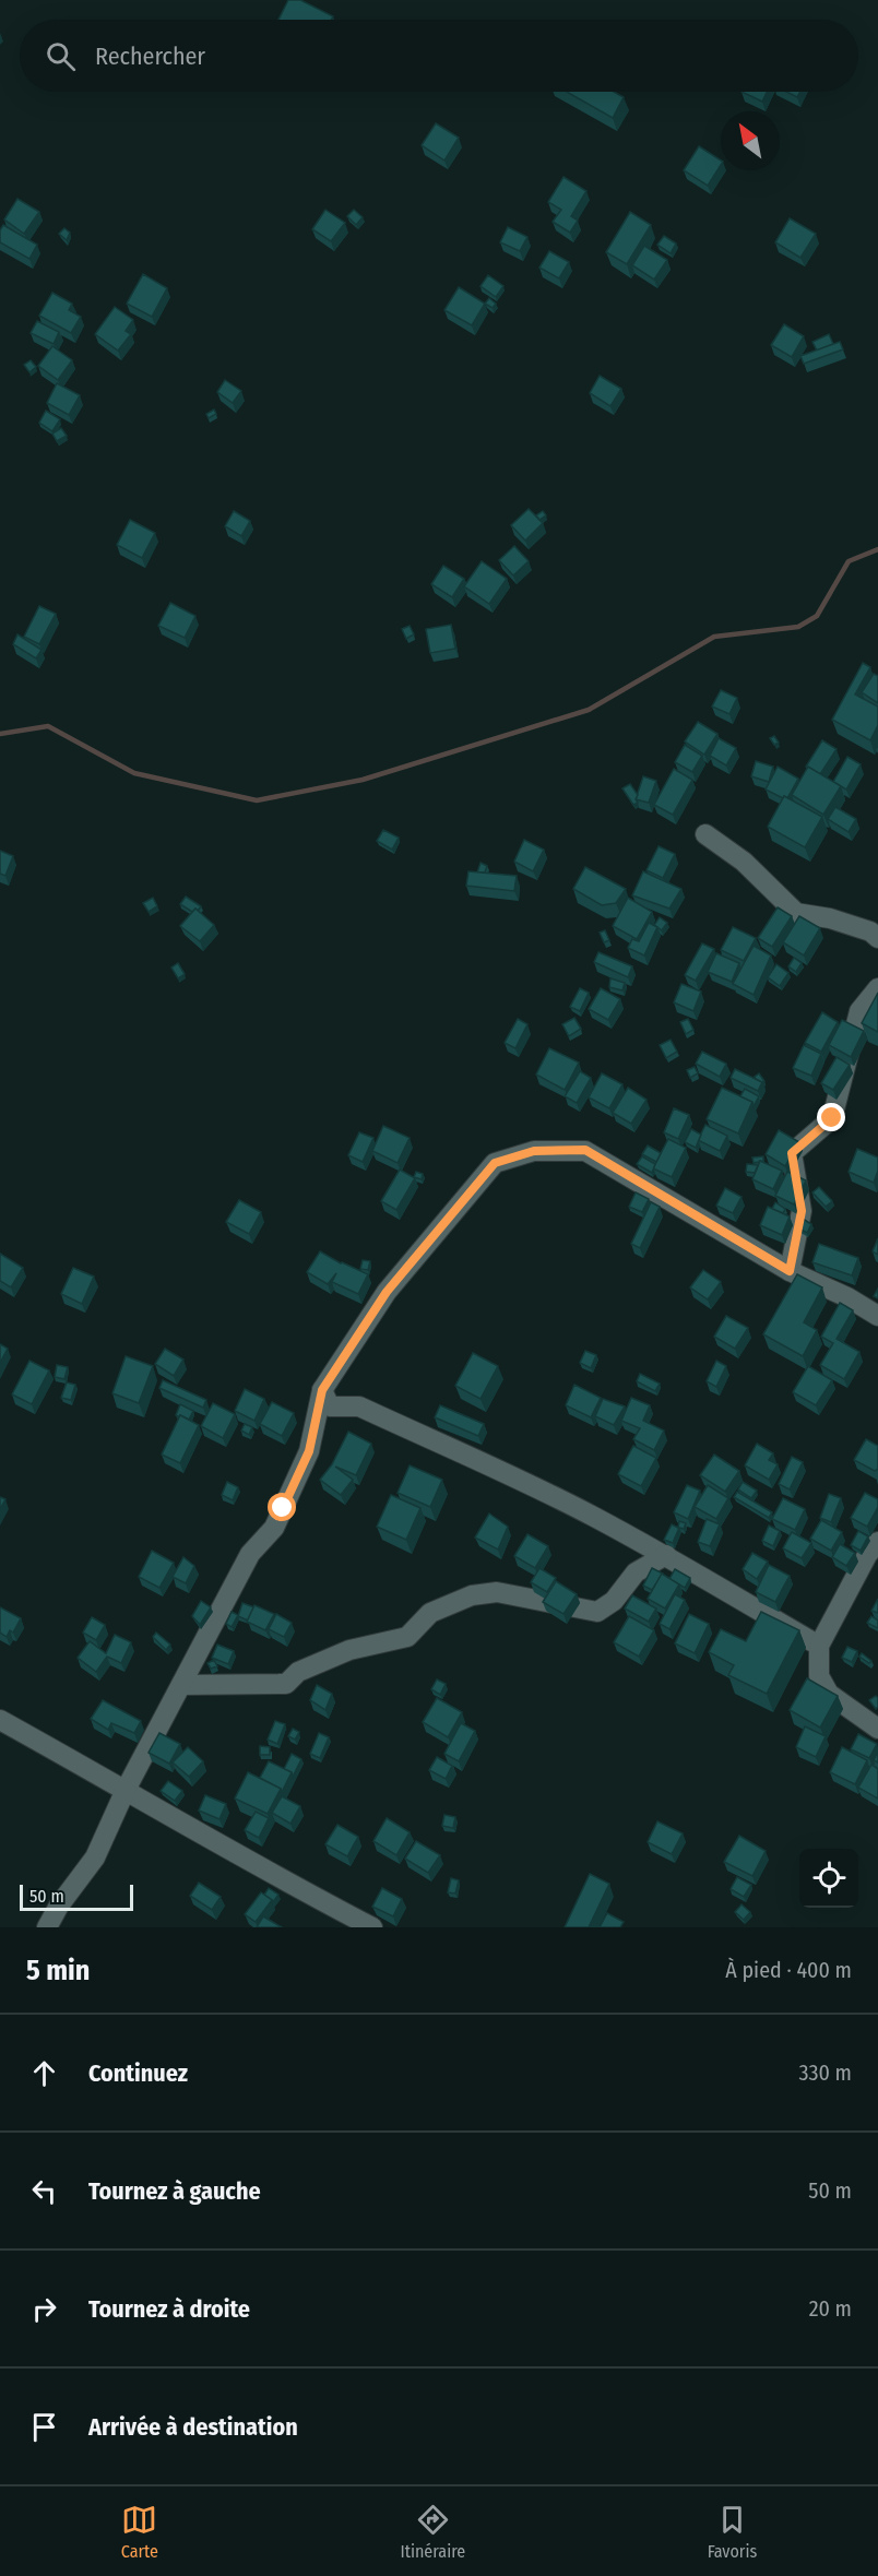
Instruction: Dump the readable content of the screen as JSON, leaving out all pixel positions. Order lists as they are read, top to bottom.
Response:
{
  "scale_bar": "50 m",
  "north": "top left",
  "page": {
    "search": "Rechercher",
    "scale": "50 m",
    "heading": ["5 min", "À pied · 400 m"],
    "list": [
      ["Continuez", "330 m"],
      ["Tournez à gauche", "50 m"],
      ["Tournez à droite", "20 m"],
      "Arrivée à destination"
    ],
    "nav": ["Carte", "Itinéraire", "Favoris"]
  }
}
